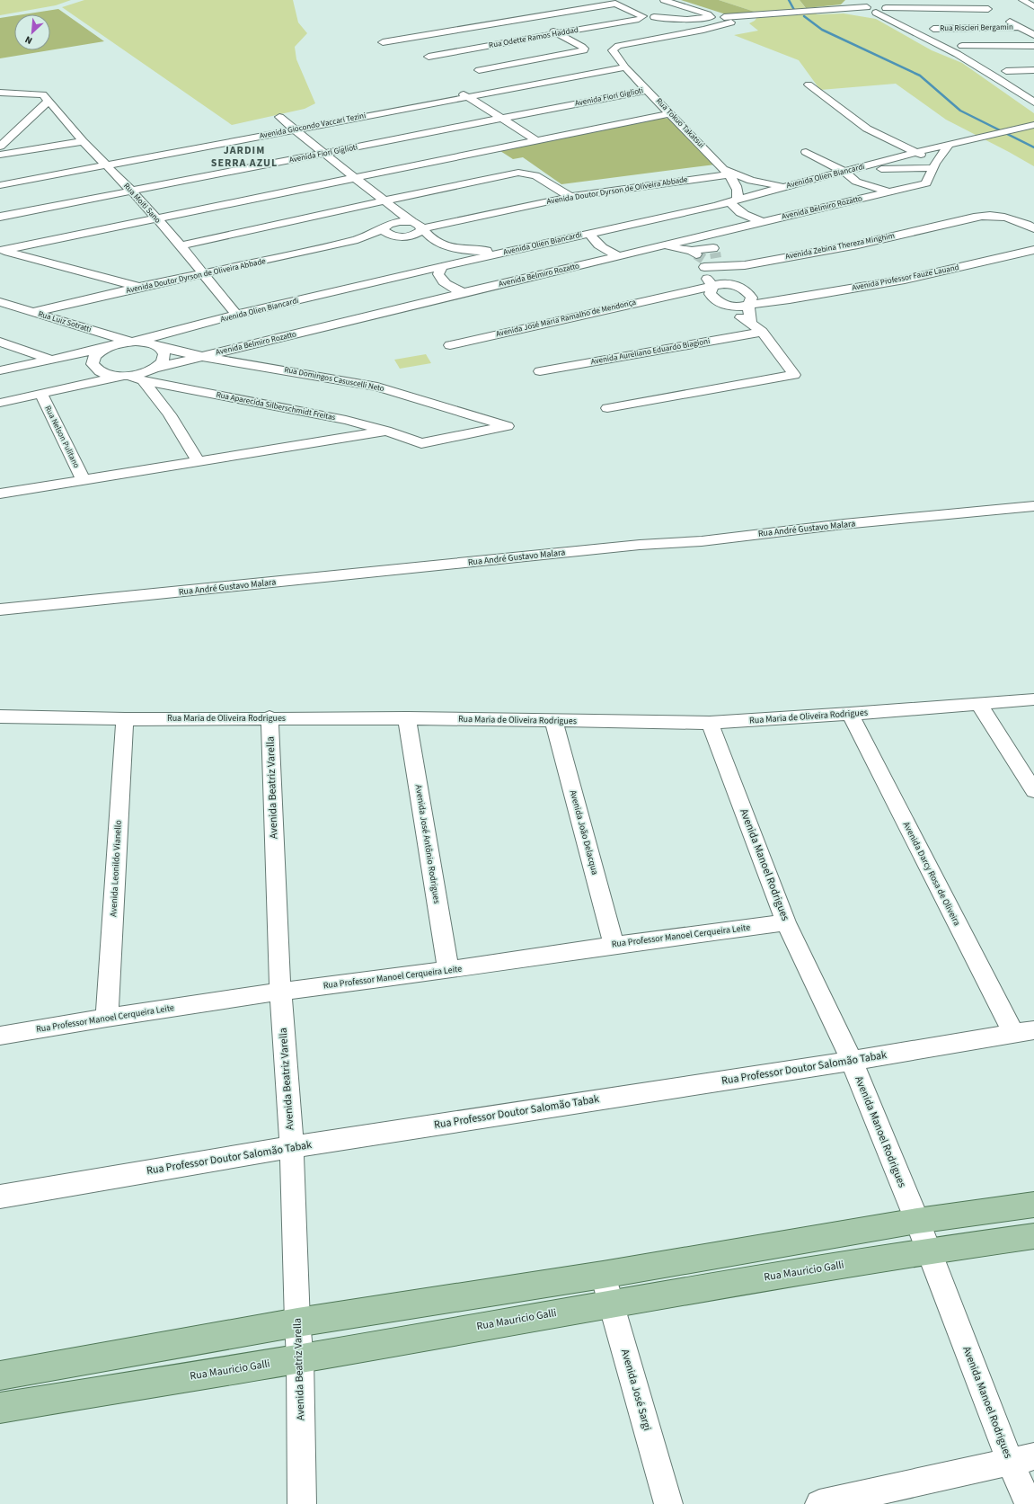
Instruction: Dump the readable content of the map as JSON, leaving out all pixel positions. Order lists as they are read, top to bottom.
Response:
{
  "streets": {
    "main road": ["Rua Mauricio Galli"],
    "street": [
      "Rua Riscieri Bergamin",
      "Rua Odette Ramos Haddad",
      "Avenida Fiori Giglioti",
      "Rua Tokuo Takatsui",
      "Avenida Giocondo Vaccari Tezini",
      "Avenida Olien Biancardi",
      "Avenida Doutor Dyrson de Oliveira Abbade",
      "Rua Moiti Sano",
      "Avenida Belmiro Rozatto",
      "Avenida Zebina Thereza Minghim",
      "Avenida Professor Fauze Lauand",
      "Avenida José Maria Ramalho de Mendonça",
      "Rua Luiz Sotratti",
      "Avenida Aureliano Eduardo Biagioni",
      "Rua Domingos Casuscelli Neto",
      "Rua Aparecida Silberschmidt Freitas",
      "Rua Nelson Pulitano",
      "Rua André Gustavo Malara",
      "Rua Maria de Oliveira Rodrigues",
      "Avenida Beatriz Varella",
      "Avenida João Delacqua",
      "Avenida José Antônio Rodrigues",
      "Avenida Manoel Rodrigues",
      "Avenida Leonildo Vianello",
      "Avenida Darcy Rosa de Oliveira",
      "Rua Professor Manoel Cerqueira Leite",
      "Rua Professor Doutor Salomão Tabak",
      "Avenida José Sargi"
    ]
  },
  "crossings": [
    ["Avenida Fiori Giglioti", "Rua Tokuo Takatsui"],
    ["Avenida Fiori Giglioti", "Rua Moiti Sano"],
    ["Rua Tokuo Takatsui", "Avenida Giocondo Vaccari Tezini"],
    ["Rua Tokuo Takatsui", "Avenida Olien Biancardi"],
    ["Rua Tokuo Takatsui", "Avenida Doutor Dyrson de Oliveira Abbade"],
    ["Avenida Giocondo Vaccari Tezini", "Rua Moiti Sano"],
    ["Avenida Olien Biancardi", "Rua Moiti Sano"],
    ["Avenida Olien Biancardi", "Rua Luiz Sotratti"],
    ["Avenida Doutor Dyrson de Oliveira Abbade", "Rua Moiti Sano"],
    ["Avenida Doutor Dyrson de Oliveira Abbade", "Rua Luiz Sotratti"],
    ["Avenida Belmiro Rozatto", "Rua Domingos Casuscelli Neto"],
    ["Avenida Belmiro Rozatto", "Rua Aparecida Silberschmidt Freitas"],
    ["Rua Domingos Casuscelli Neto", "Rua Aparecida Silberschmidt Freitas"],
    ["Rua Maria de Oliveira Rodrigues", "Avenida Beatriz Varella"],
    ["Rua Maria de Oliveira Rodrigues", "Avenida João Delacqua"],
    ["Rua Maria de Oliveira Rodrigues", "Avenida José Antônio Rodrigues"],
    ["Rua Maria de Oliveira Rodrigues", "Avenida Manoel Rodrigues"],
    ["Rua Maria de Oliveira Rodrigues", "Avenida Leonildo Vianello"],
    ["Rua Maria de Oliveira Rodrigues", "Avenida Darcy Rosa de Oliveira"],
    ["Avenida Beatriz Varella", "Rua Professor Manoel Cerqueira Leite"],
    ["Avenida Beatriz Varella", "Rua Professor Doutor Salomão Tabak"],
    ["Avenida Beatriz Varella", "Rua Mauricio Galli"],
    ["Avenida João Delacqua", "Rua Professor Manoel Cerqueira Leite"],
    ["Avenida José Antônio Rodrigues", "Rua Professor Manoel Cerqueira Leite"],
    ["Avenida Manoel Rodrigues", "Rua Professor Manoel Cerqueira Leite"],
    ["Avenida Manoel Rodrigues", "Rua Professor Doutor Salomão Tabak"],
    ["Avenida Manoel Rodrigues", "Rua Mauricio Galli"],
    ["Avenida Leonildo Vianello", "Rua Professor Manoel Cerqueira Leite"],
    ["Avenida Darcy Rosa de Oliveira", "Rua Professor Doutor Salomão Tabak"],
    ["Rua Mauricio Galli", "Avenida José Sargi"]
  ],
  "districts": ["JARDIM SERRA AZUL"],
  "north": "bottom left"
}
